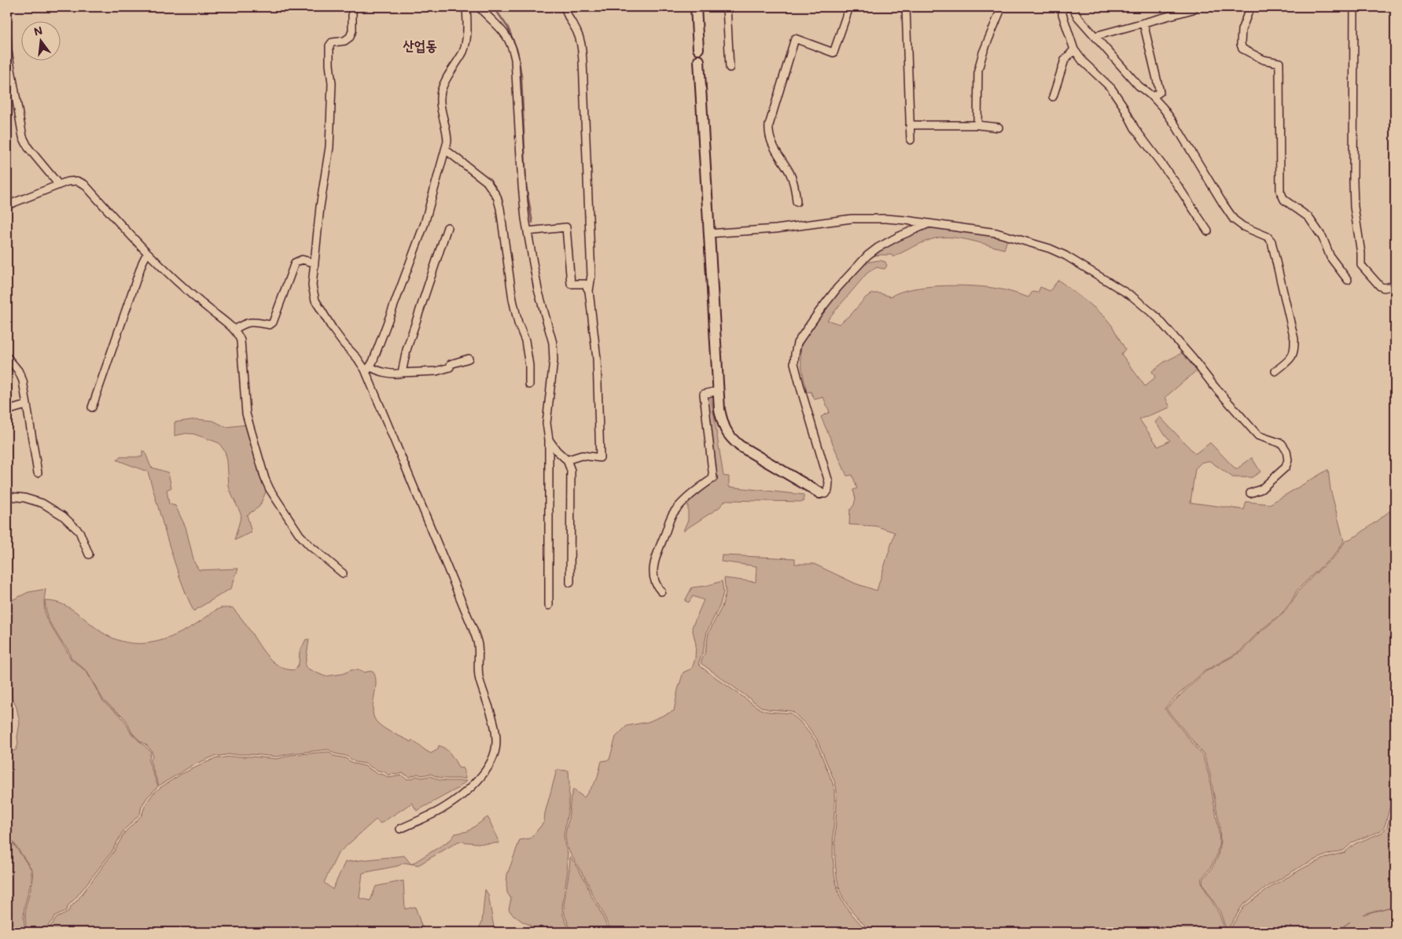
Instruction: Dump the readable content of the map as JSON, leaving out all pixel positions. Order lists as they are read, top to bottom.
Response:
{
  "districts": ["산업동"],
  "north": "top"
}
